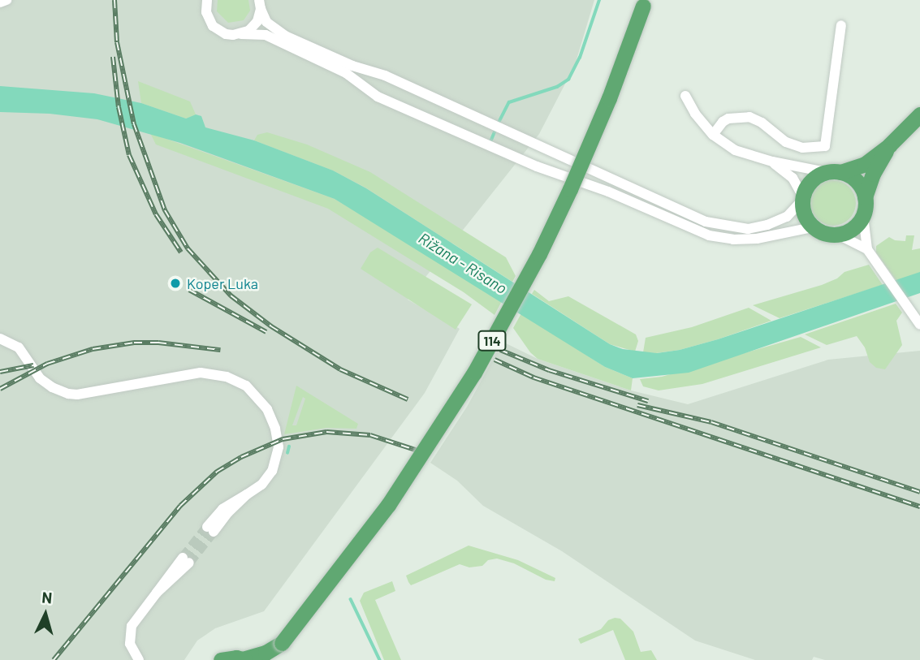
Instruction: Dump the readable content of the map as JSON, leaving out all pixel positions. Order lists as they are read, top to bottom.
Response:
{
  "streets": {
    "main road": ["114"]
  },
  "water": ["Rižana - Risano"],
  "places": ["Koper Luka"],
  "north": "top"
}
